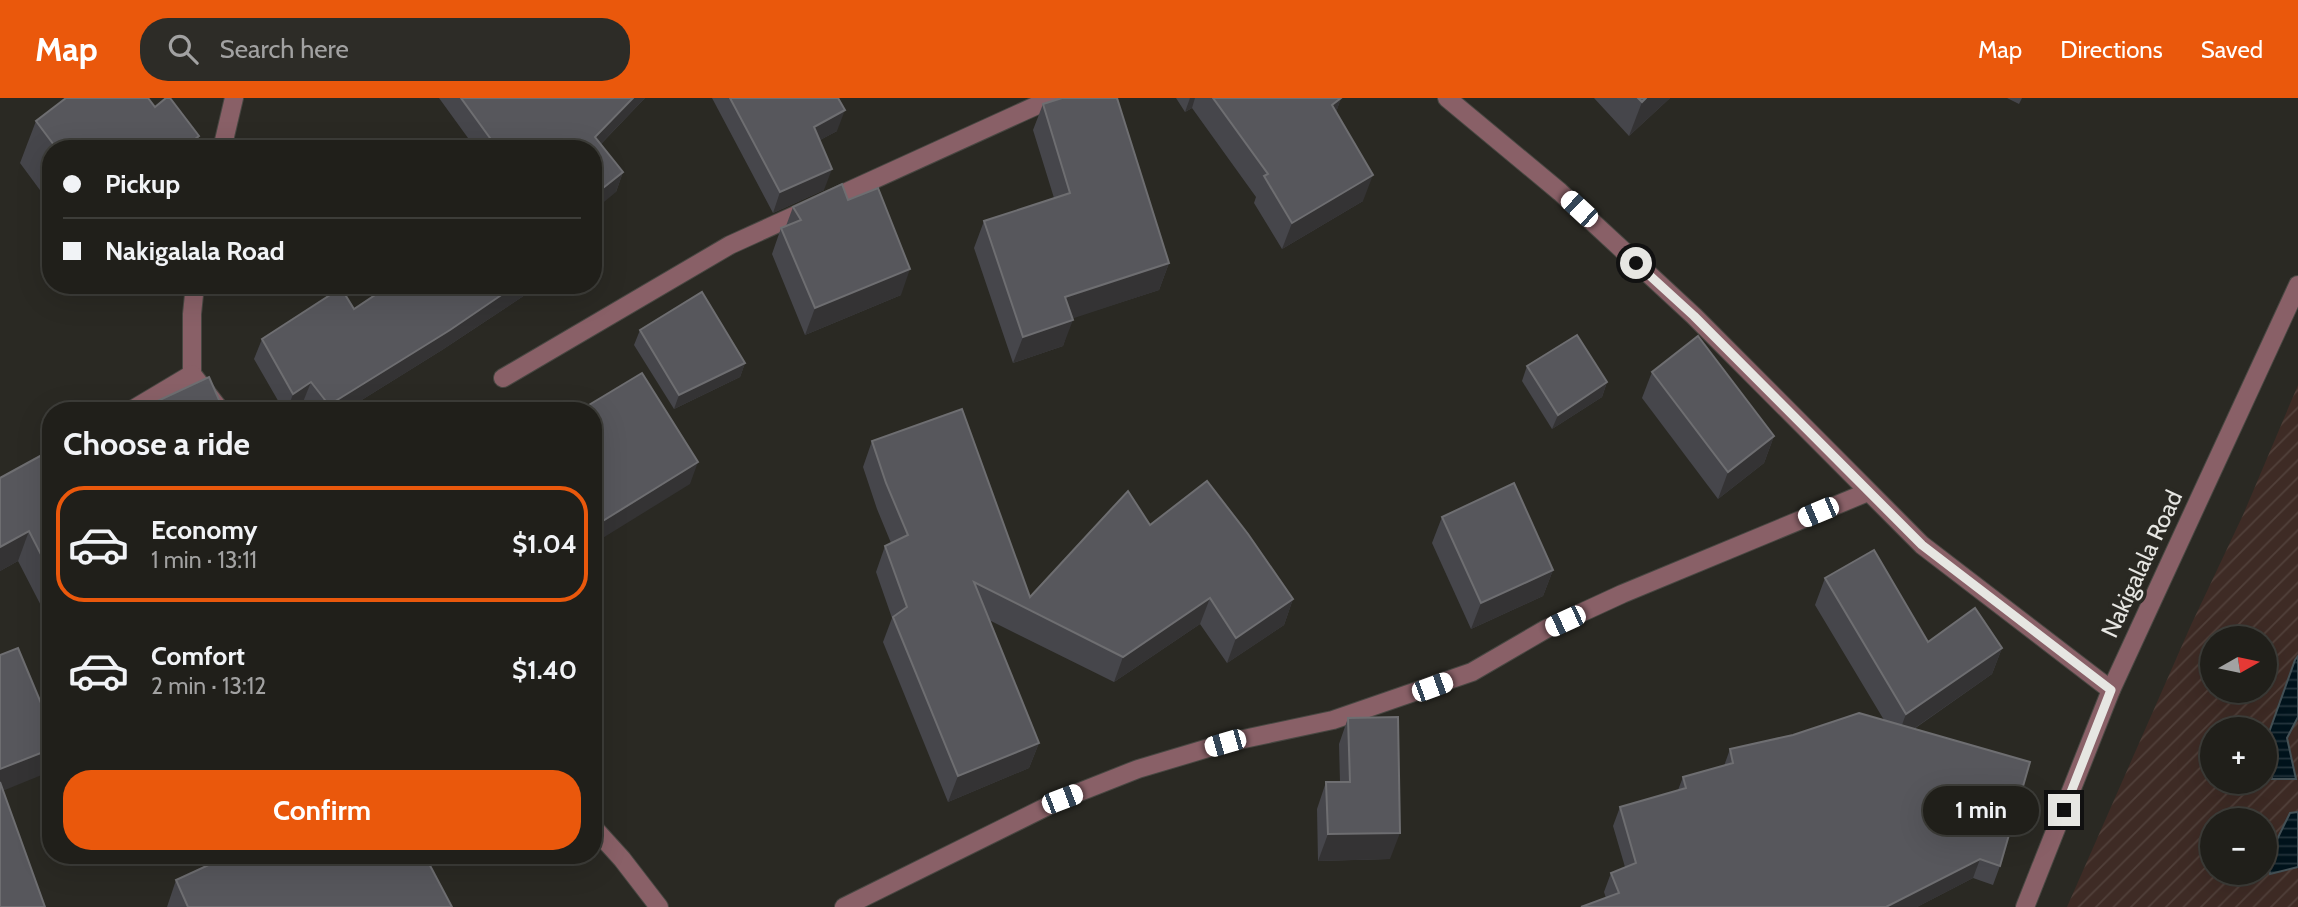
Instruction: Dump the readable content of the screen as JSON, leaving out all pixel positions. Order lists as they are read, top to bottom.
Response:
{
  "streets": {
    "street": ["Nakigalala Road"]
  },
  "north": "right",
  "page": {
    "header": "Map",
    "search": "Search here",
    "nav": ["Map", "Directions", "Saved"],
    "banner": ["Pickup", "Nakigalala Road"],
    "heading": "Choose a ride",
    "list": [
      {
        "name": "Economy",
        "note": "1 min · 13:11",
        "value": "$1.04"
      },
      {
        "name": "Comfort",
        "note": "2 min · 13:12",
        "value": "$1.40"
      }
    ],
    "map_buttons": ["+", "−"],
    "buttons": "Confirm",
    "bubble": "1 min"
  }
}
